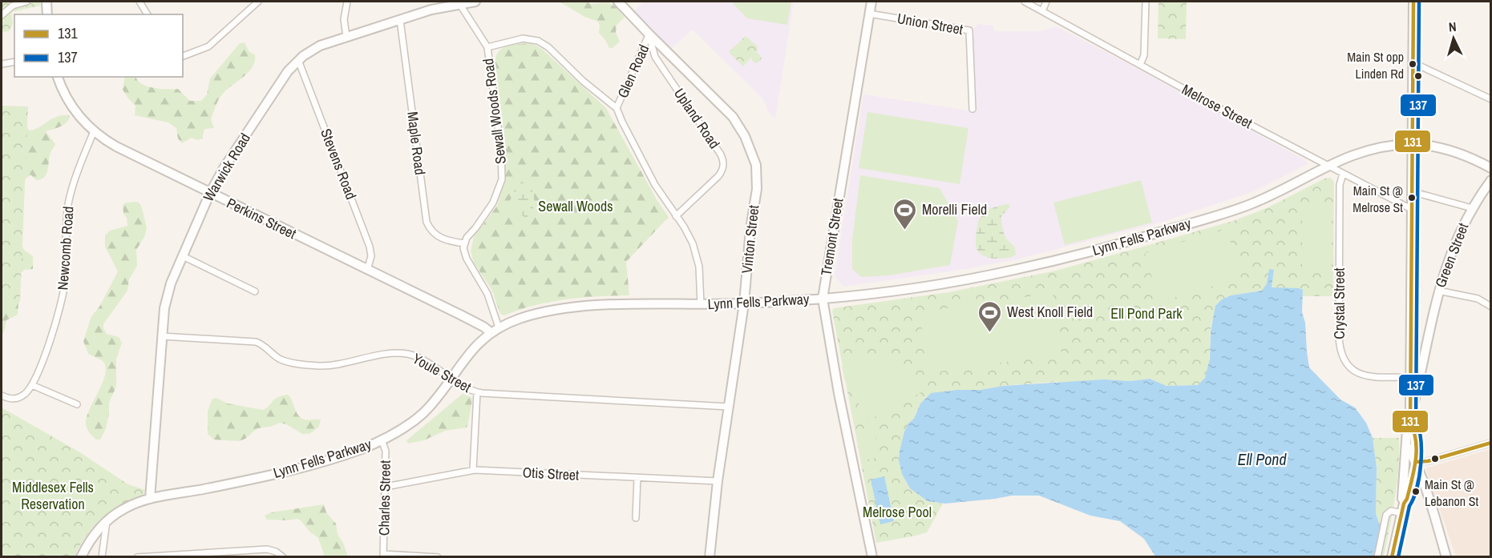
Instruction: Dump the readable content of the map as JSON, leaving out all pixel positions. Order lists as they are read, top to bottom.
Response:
{
  "streets": {
    "main road": [
      "Warwick Road",
      "Perkins Street",
      "Tremont Street",
      "Lynn Fells Parkway",
      "Vinton Street",
      "Green Street"
    ],
    "street": [
      "Union Street",
      "Glen Road",
      "Melrose Street",
      "Sewall Woods Road",
      "Upland Road",
      "Maple Road",
      "Stevens Road",
      "Newcomb Road",
      "Crystal Street",
      "Youle Street",
      "Otis Street",
      "Charles Street"
    ]
  },
  "crossings": [
    ["Union Street", "Tremont Street"],
    ["Glen Road", "Sewall Woods Road"],
    ["Glen Road", "Upland Road"],
    ["Glen Road", "Vinton Street"],
    ["Melrose Street", "Lynn Fells Parkway"],
    ["Melrose Street", "Crystal Street"],
    ["Sewall Woods Road", "Upland Road"],
    ["Sewall Woods Road", "Maple Road"],
    ["Sewall Woods Road", "Lynn Fells Parkway"],
    ["Upland Road", "Vinton Street"],
    ["Maple Road", "Warwick Road"],
    ["Stevens Road", "Warwick Road"],
    ["Stevens Road", "Perkins Street"],
    ["Warwick Road", "Perkins Street"],
    ["Warwick Road", "Lynn Fells Parkway"],
    ["Warwick Road", "Youle Street"],
    ["Perkins Street", "Lynn Fells Parkway"],
    ["Perkins Street", "Newcomb Road"],
    ["Tremont Street", "Lynn Fells Parkway"],
    ["Lynn Fells Parkway", "Vinton Street"],
    ["Lynn Fells Parkway", "Youle Street"],
    ["Lynn Fells Parkway", "Charles Street"],
    ["Vinton Street", "Youle Street"],
    ["Vinton Street", "Otis Street"],
    ["Otis Street", "Charles Street"]
  ],
  "water": ["Ell Pond"],
  "parks": [
    "Sewall Woods",
    "Ell Pond Park",
    "Middlesex Fells Reservation",
    "Melrose Pool"
  ],
  "places": {
    "other": ["Main St opp Linden Rd", "Main St @ Melrose St", "Main St @ Lebanon St"],
    "sports": ["Morelli Field", "West Knoll Field"]
  },
  "lines": ["transit line 131", "transit line 137"],
  "legend": ["131", "137"],
  "north": "top"
}
